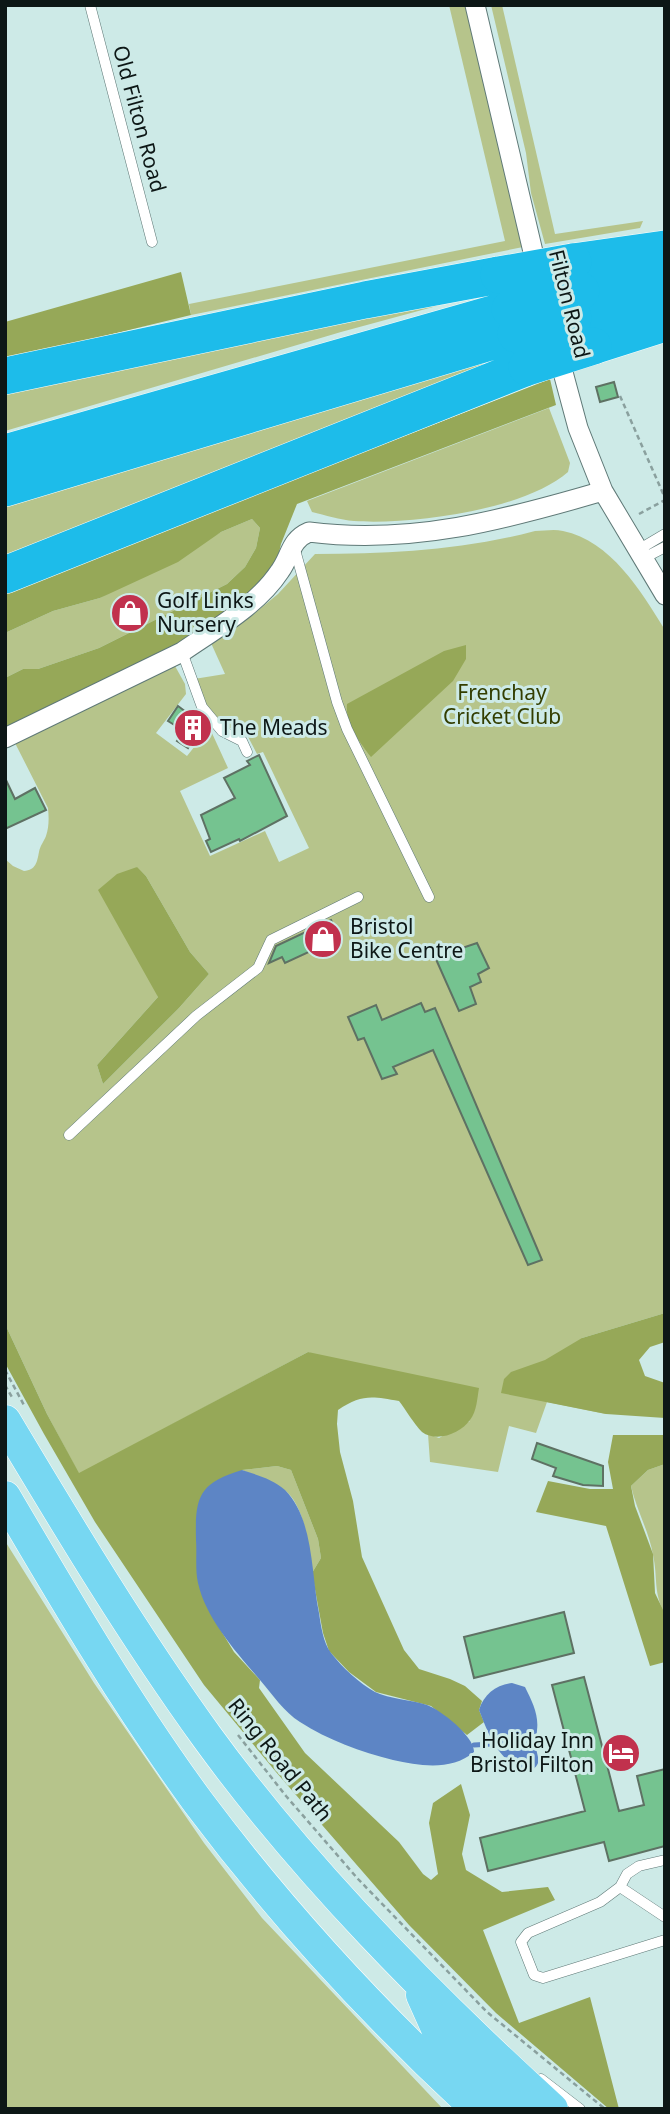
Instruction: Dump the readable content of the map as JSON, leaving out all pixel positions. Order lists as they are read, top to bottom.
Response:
{
  "streets": {
    "street": ["Filton Road"],
    "lane": ["Old Filton Road"],
    "path": ["Ring Road Path"]
  },
  "parks": ["Frenchay Cricket Club"],
  "places": {
    "shop": ["Golf Links Nursery", "Bristol Bike Centre"],
    "building": ["The Meads"],
    "hotel": ["Holiday Inn Bristol Filton"]
  }
}
